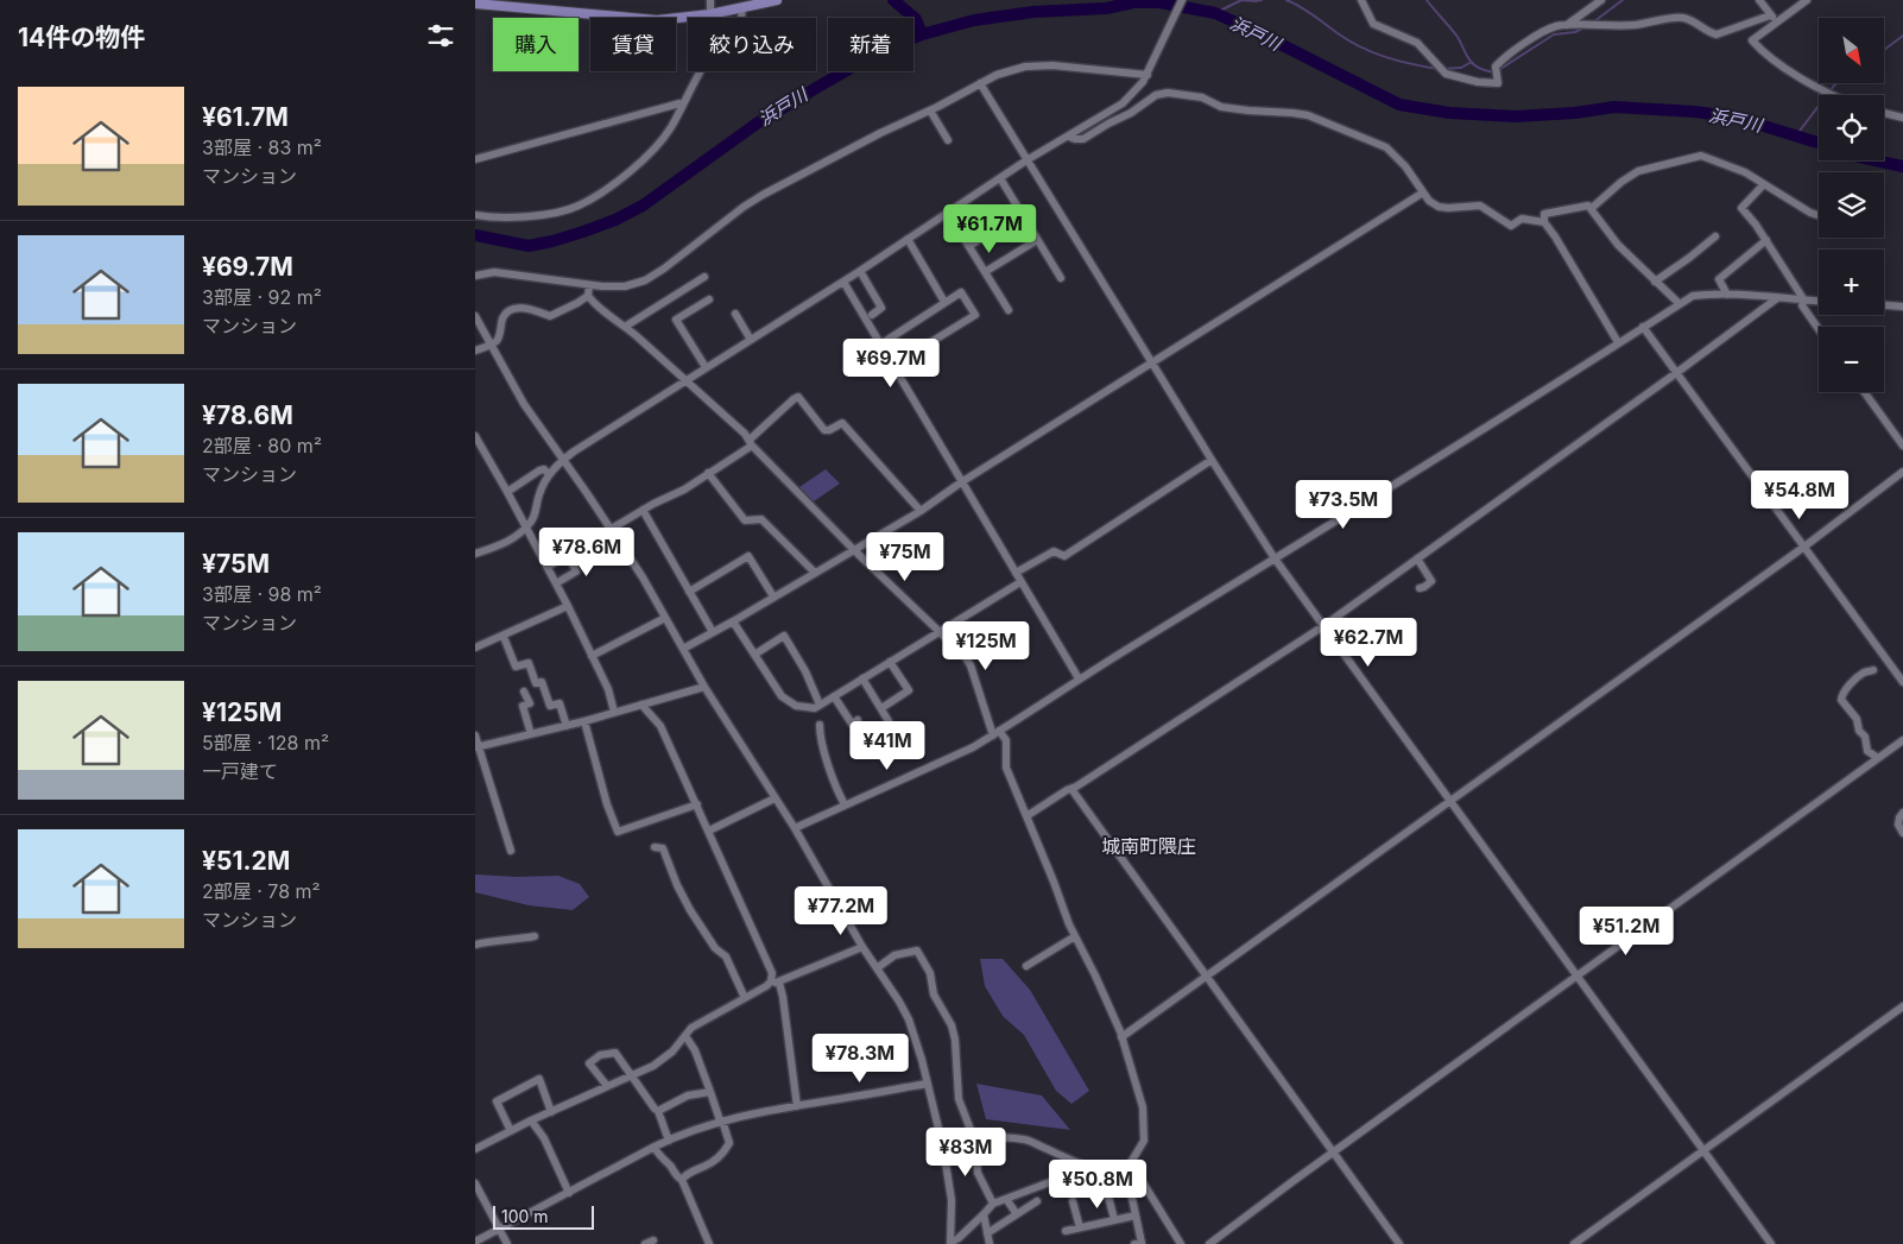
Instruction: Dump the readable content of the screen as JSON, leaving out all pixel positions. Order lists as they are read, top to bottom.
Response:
{
  "districts": ["城南町隈庄"],
  "water": ["浜戸川"],
  "scale_bar": "100 m",
  "north": "bottom right",
  "page": {
    "heading": "14件の物件",
    "map_buttons": ["+", "−"],
    "chip": [
      "購入",
      "賃貸",
      "絞り込み",
      "新着"
    ],
    "list": [
      {
        "name": "¥61.7M",
        "note": "3部屋 · 83 m² · マンション"
      },
      {
        "name": "¥69.7M",
        "note": "3部屋 · 92 m² · マンション"
      },
      {
        "name": "¥78.6M",
        "note": "2部屋 · 80 m² · マンション"
      },
      {
        "name": "¥75M",
        "note": "3部屋 · 98 m² · マンション"
      },
      {
        "name": "¥125M",
        "note": "5部屋 · 128 m² · 一戸建て"
      },
      {
        "name": "¥51.2M",
        "note": "2部屋 · 78 m² · マンション"
      }
    ],
    "price": [
      "¥61.7M",
      "¥69.7M",
      "¥54.8M",
      "¥73.5M",
      "¥78.6M",
      "¥75M",
      "¥62.7M",
      "¥125M",
      "¥41M",
      "¥77.2M",
      "¥51.2M",
      "¥78.3M",
      "¥83M",
      "¥50.8M"
    ],
    "scale": "100 m"
  }
}
